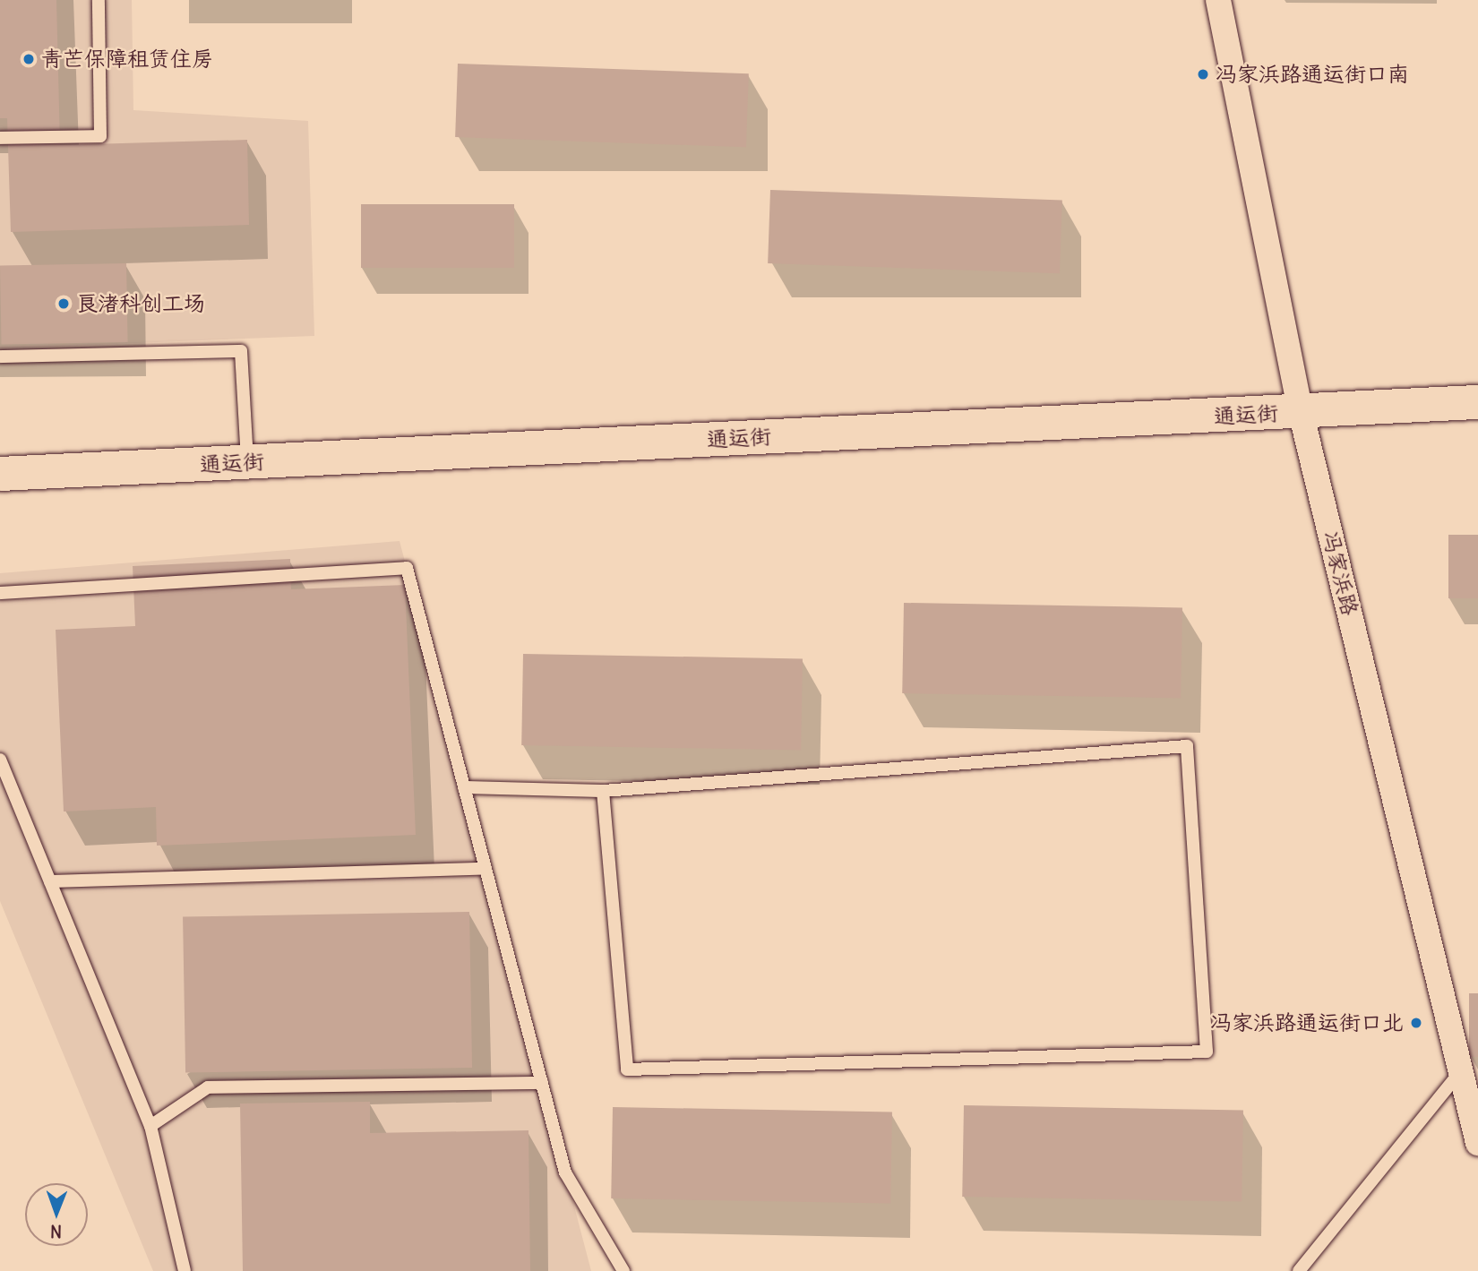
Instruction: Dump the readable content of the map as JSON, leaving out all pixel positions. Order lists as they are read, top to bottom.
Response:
{
  "streets": {
    "street": ["通运街", "冯家浜路"]
  },
  "crossings": [
    ["通运街", "冯家浜路"]
  ],
  "places": [
    "青芒保障租赁住房",
    "冯家浜路通运街口南",
    "良渚科创工场",
    "冯家浜路通运街口北"
  ],
  "north": "bottom"
}
